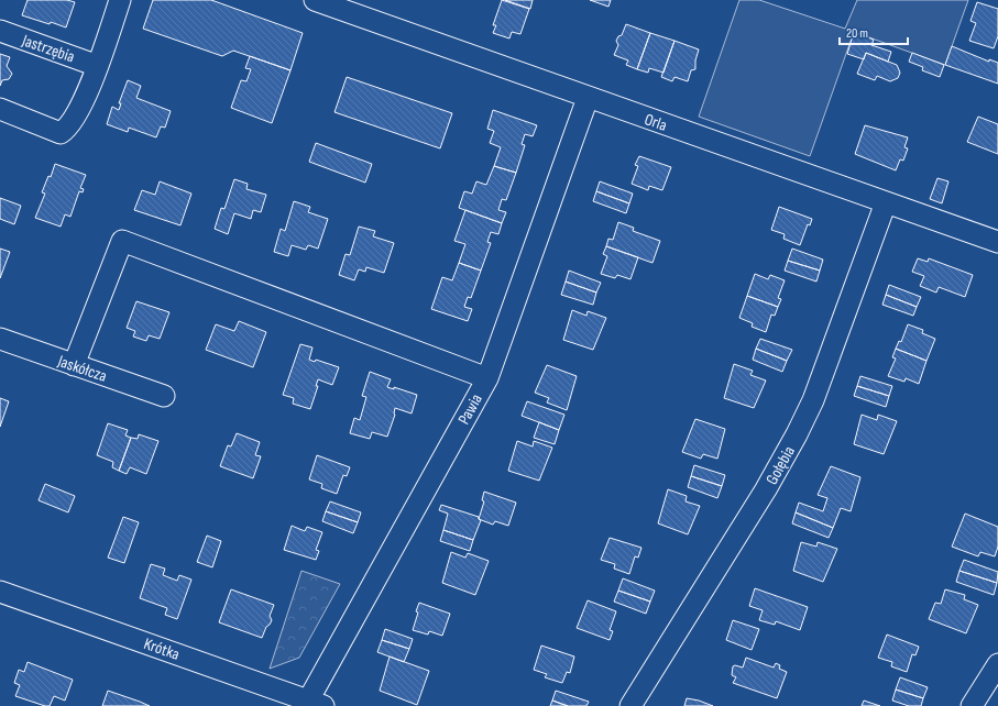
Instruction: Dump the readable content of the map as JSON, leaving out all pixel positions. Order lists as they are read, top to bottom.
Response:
{
  "streets": {
    "street": [
      "Jastrzębia",
      "Orla",
      "Jaskółcza",
      "Pawia",
      "Gołębia",
      "Krótka"
    ]
  },
  "crossings": [
    ["Orla", "Pawia"],
    ["Orla", "Gołębia"],
    ["Pawia", "Krótka"]
  ],
  "scale_bar": "20 m"
}
